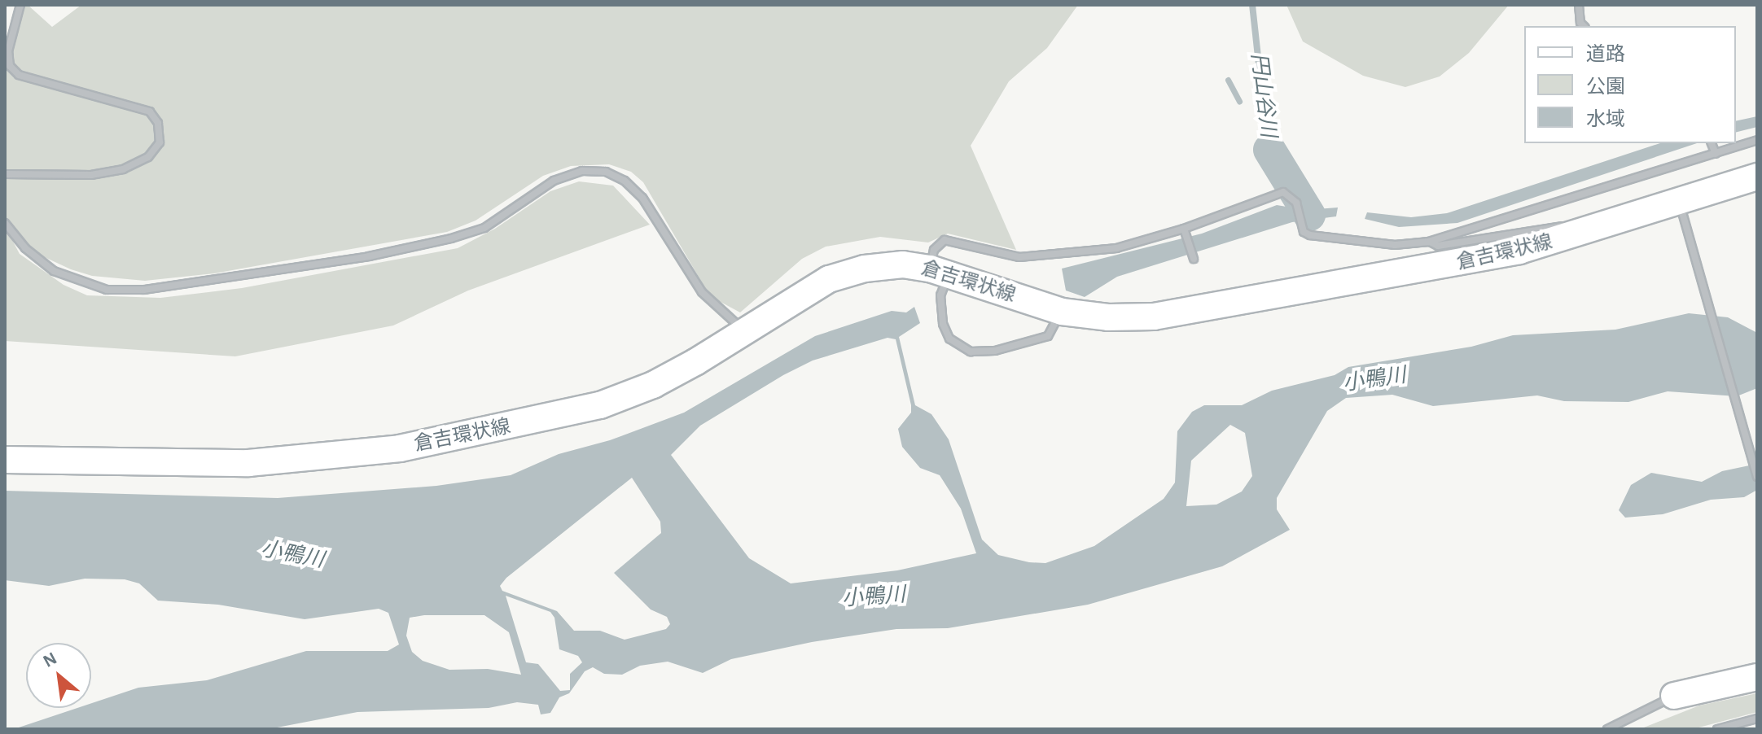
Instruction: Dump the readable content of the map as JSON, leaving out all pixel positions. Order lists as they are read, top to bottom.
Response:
{
  "streets": {
    "main road": ["倉吉環状線"]
  },
  "water": ["円山谷川", "小鴨川"],
  "legend": ["道路", "公園", "水域"],
  "north": "top left"
}
